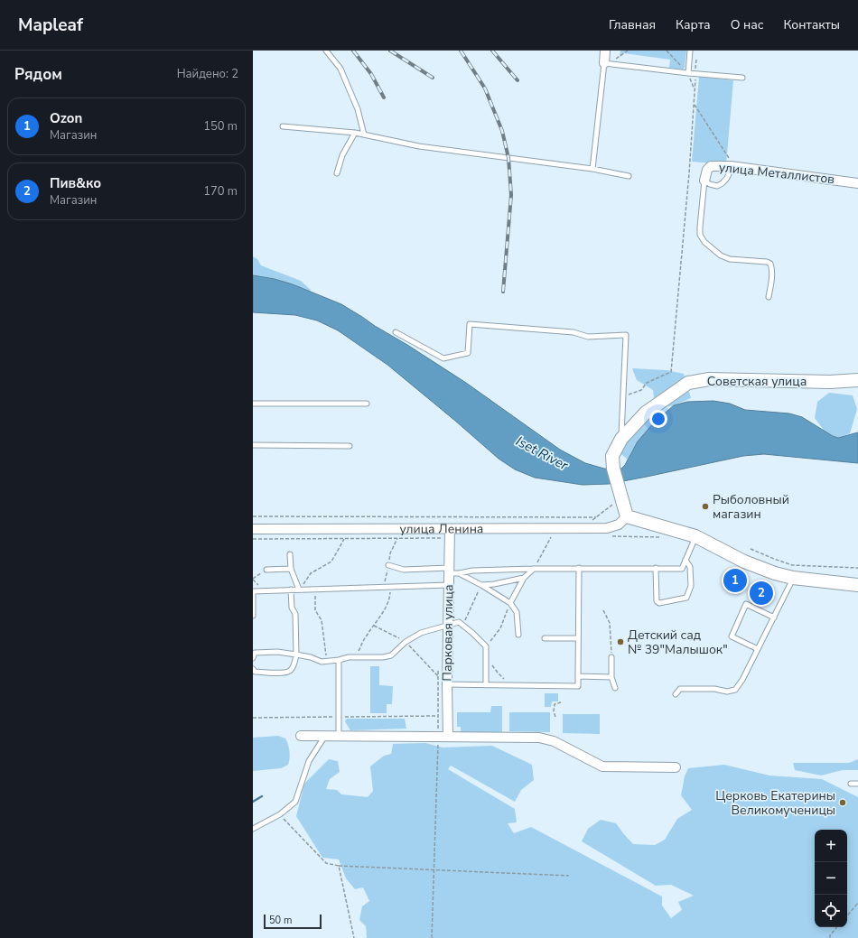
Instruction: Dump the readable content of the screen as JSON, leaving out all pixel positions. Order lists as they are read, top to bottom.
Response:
{
  "streets": {
    "street": [
      "улица Металлистов",
      "Советская улица",
      "улица Ленина",
      "Парковая улица"
    ]
  },
  "crossings": [
    ["Советская улица", "улица Ленина"],
    ["улица Ленина", "Парковая улица"]
  ],
  "water": ["Iset River"],
  "places": ["Рыболовный магазин", "Детский сад № 39\"Малышок\"", "Церковь Екатерины Великомученицы"],
  "scale_bar": "50 m",
  "page": {
    "header": "Mapleaf",
    "nav": [
      "Главная",
      "Карта",
      "О нас",
      "Контакты"
    ],
    "heading": ["Рядом", "Найдено: 2"],
    "list": [
      {
        "mark": "1",
        "name": "Ozon",
        "note": "Магазин",
        "value": "150 m"
      },
      {
        "mark": "2",
        "name": "Пив&ко",
        "note": "Магазин",
        "value": "170 m"
      }
    ],
    "pins": ["1", "2"],
    "map_buttons": ["+", "−"],
    "scale": "50 m"
  }
}
